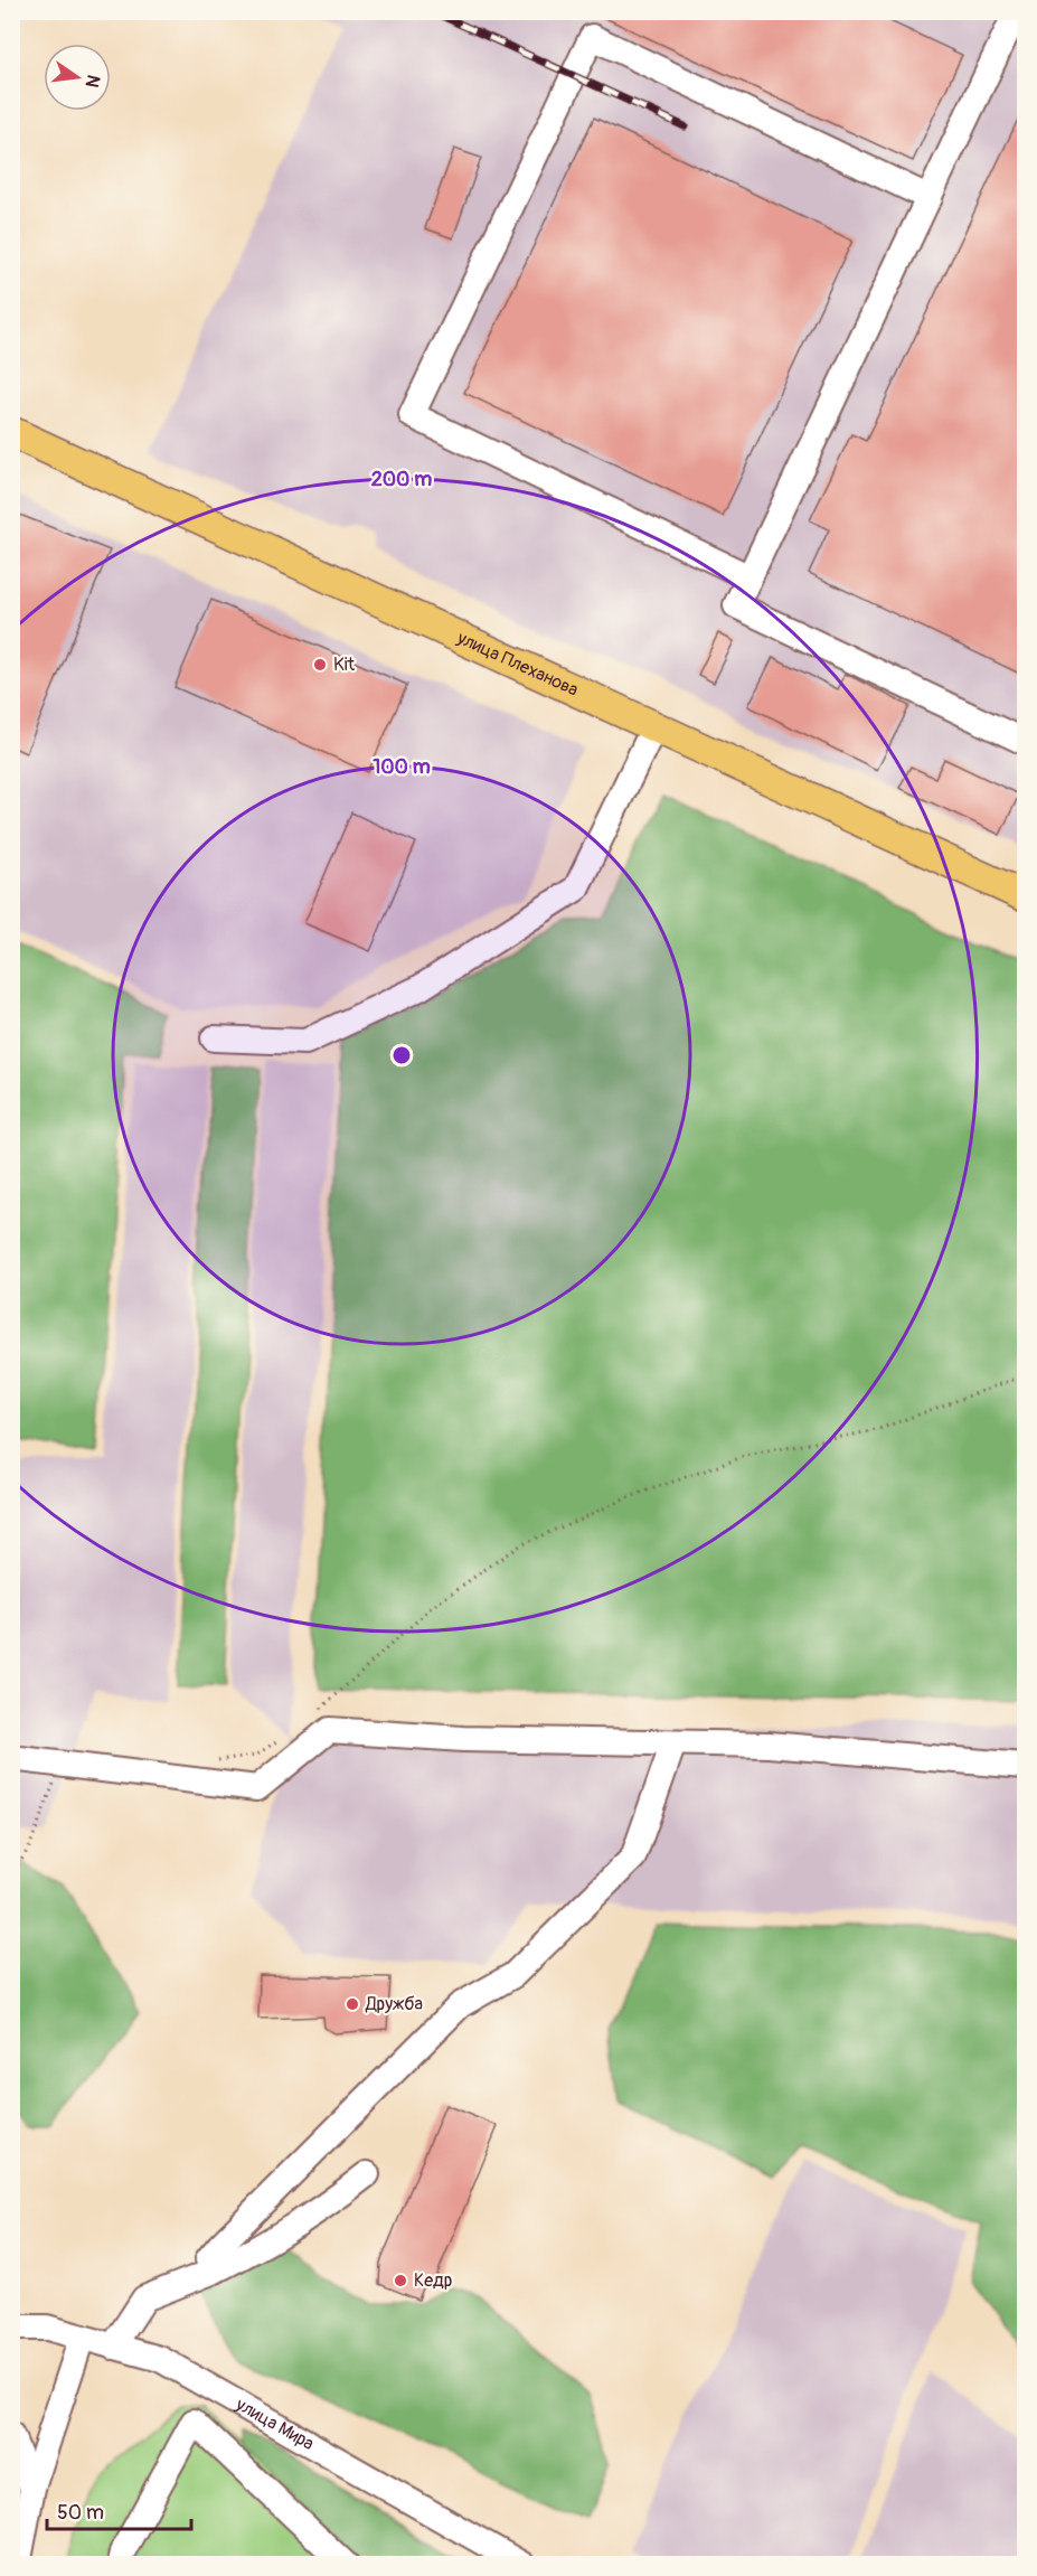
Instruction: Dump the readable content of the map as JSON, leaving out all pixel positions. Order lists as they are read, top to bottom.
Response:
{
  "streets": {
    "main road": ["улица Плеханова"],
    "street": ["улица Мира"]
  },
  "places": ["Kit", "Дружба", "Кедр"],
  "scale_bar": "50 m",
  "north": "right",
  "rings": ["200 m", "100 m"]
}
